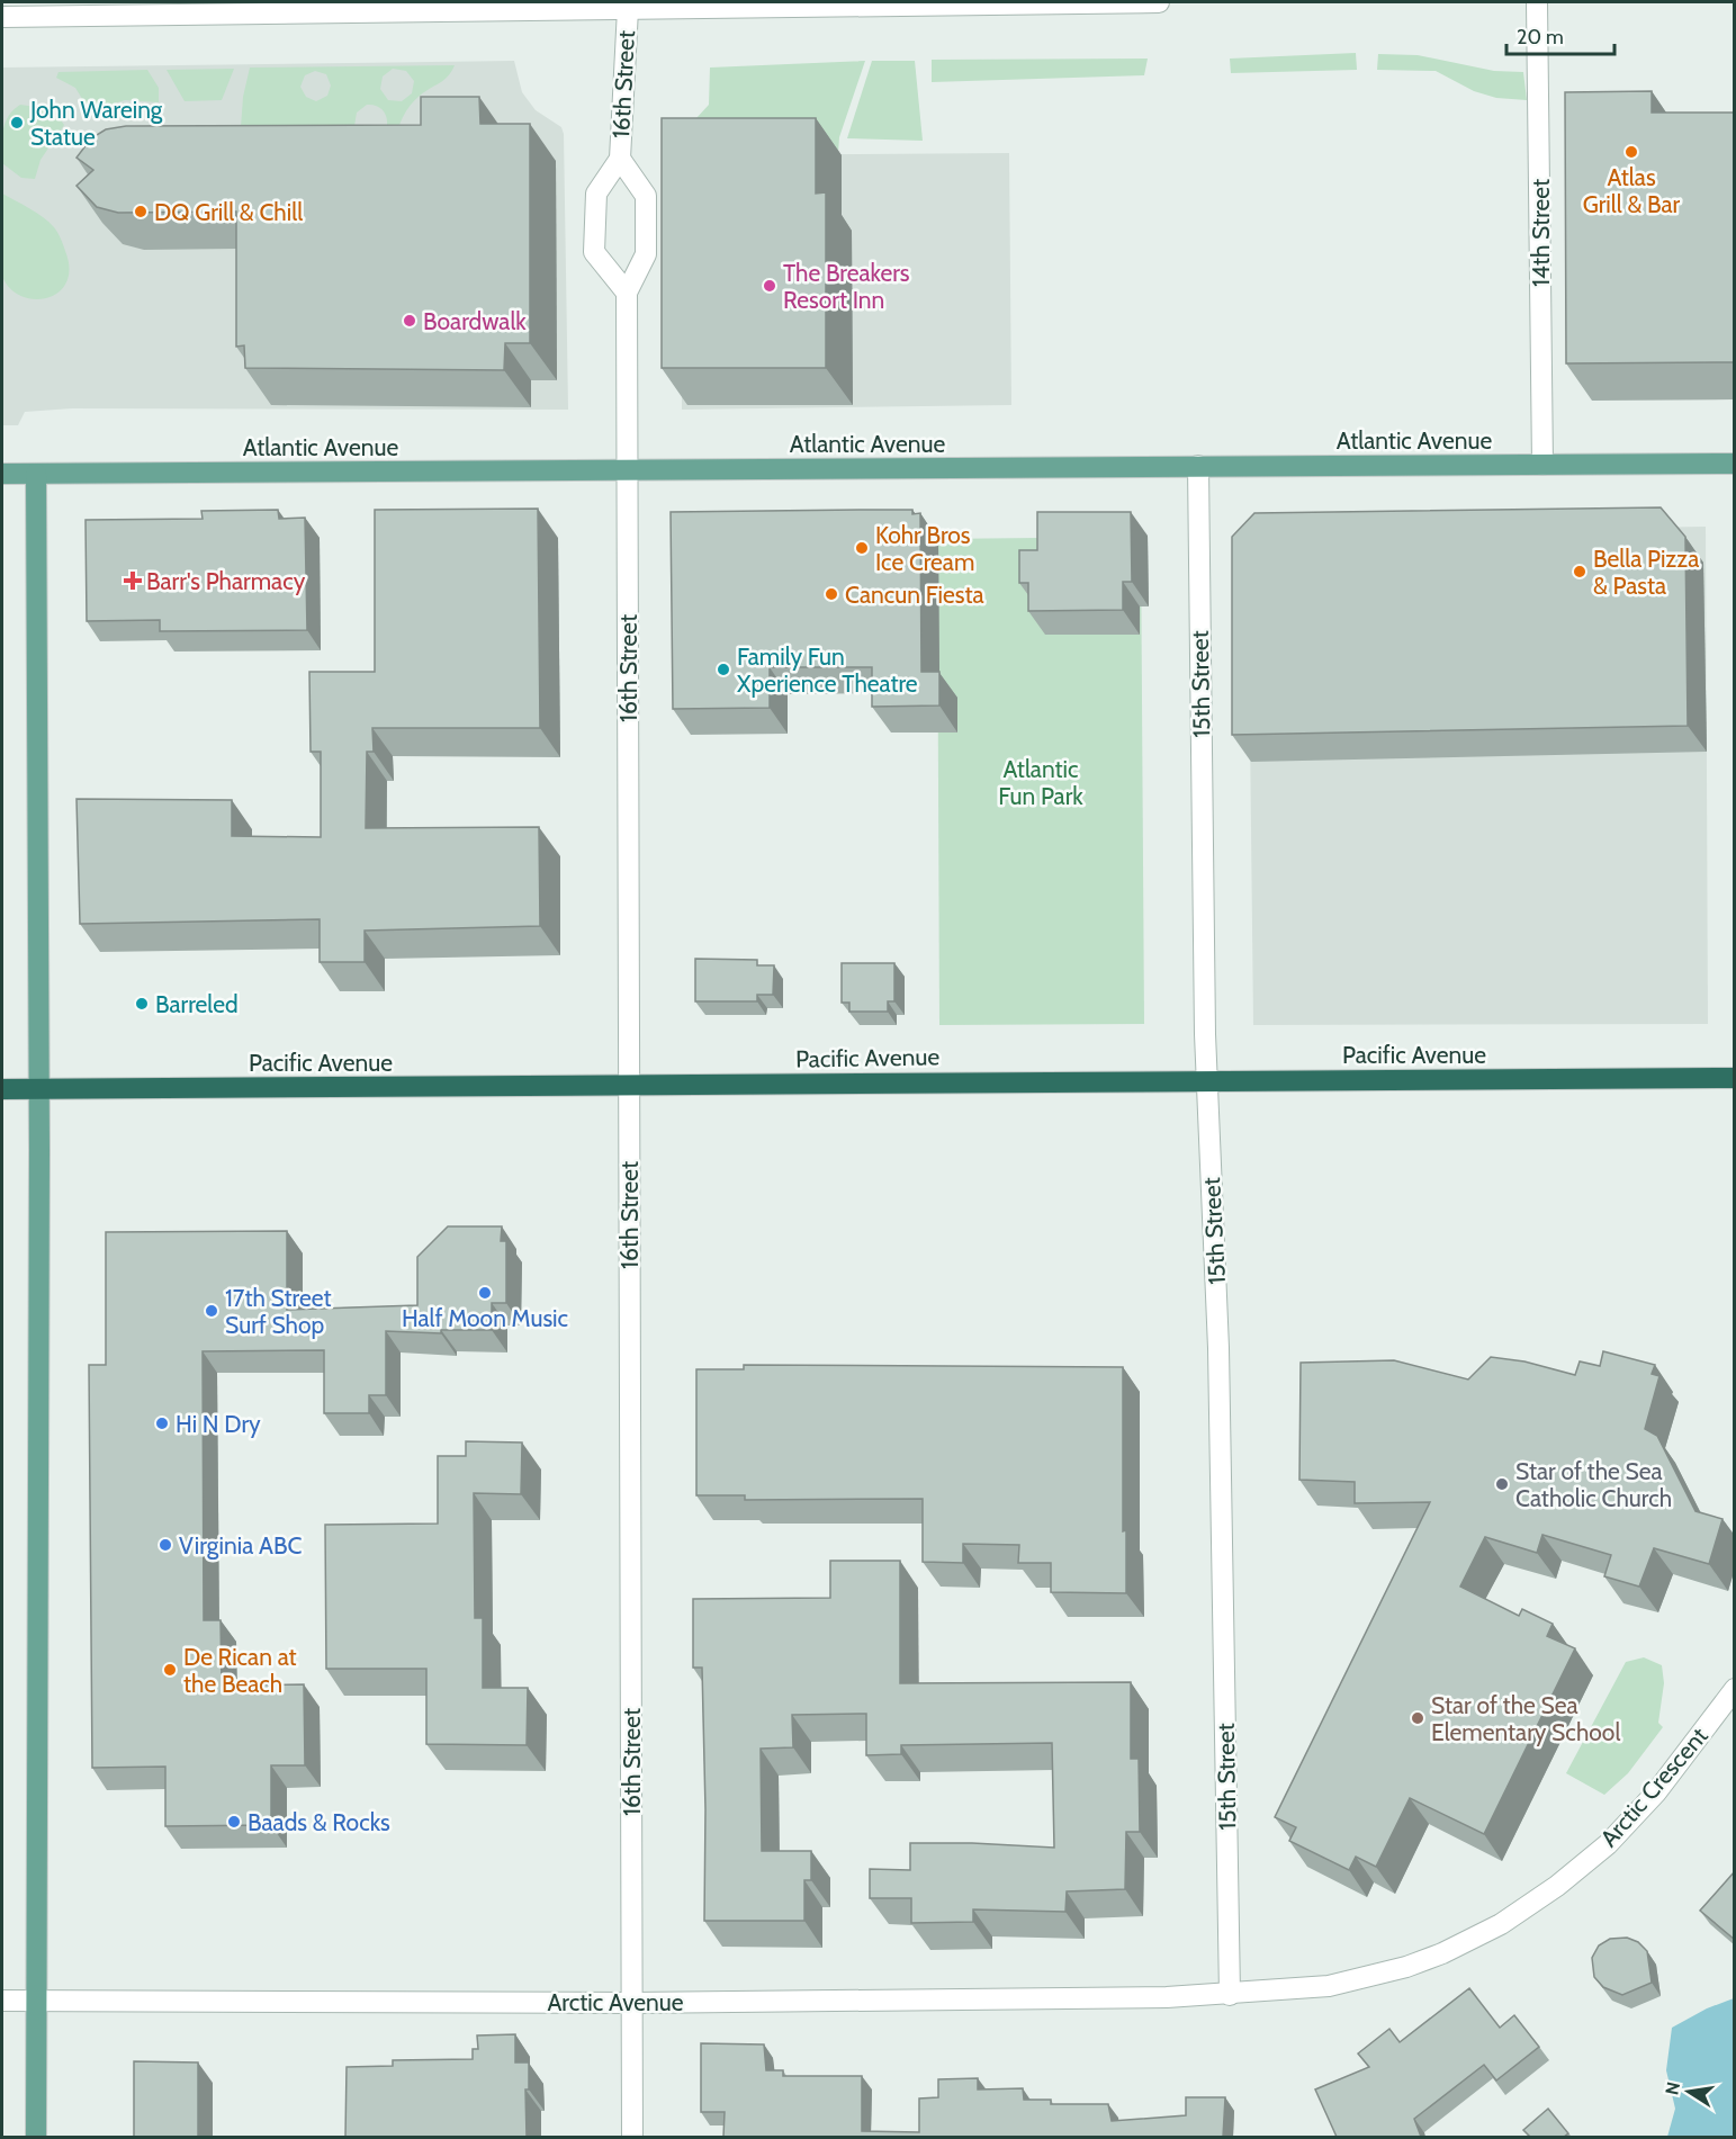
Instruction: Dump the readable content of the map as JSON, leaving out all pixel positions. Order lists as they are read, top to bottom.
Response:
{
  "streets": {
    "highway": ["Pacific Avenue"],
    "main road": ["Atlantic Avenue"],
    "street": [
      "16th Street",
      "14th Street",
      "15th Street",
      "Arctic Crescent",
      "Arctic Avenue"
    ]
  },
  "crossings": [
    ["16th Street", "Atlantic Avenue"],
    ["16th Street", "Pacific Avenue"],
    ["16th Street", "Arctic Avenue"],
    ["14th Street", "Atlantic Avenue"],
    ["Atlantic Avenue", "15th Street"],
    ["15th Street", "Pacific Avenue"],
    ["15th Street", "Arctic Crescent"],
    ["15th Street", "Arctic Avenue"],
    ["Arctic Crescent", "Arctic Avenue"]
  ],
  "parks": ["Atlantic Fun Park"],
  "places": {
    "other": [
      "John Wareing Statue",
      "Atlas Grill & Bar",
      "DQ Grill & Chill",
      "The Breakers Resort Inn",
      "Boardwalk",
      "Kohr Bros Ice Cream",
      "Bella Pizza & Pasta",
      "Cancun Fiesta",
      "Family Fun Xperience Theatre",
      "Barreled",
      "Half Moon Music",
      "17th Street Surf Shop",
      "Hi N Dry",
      "Star of the Sea Catholic Church",
      "Virginia ABC",
      "De Rican at the Beach",
      "Star of the Sea Elementary School",
      "Baads & Rocks"
    ],
    "health": ["Barr's Pharmacy"]
  },
  "scale_bar": "20 m",
  "north": "left"
}
